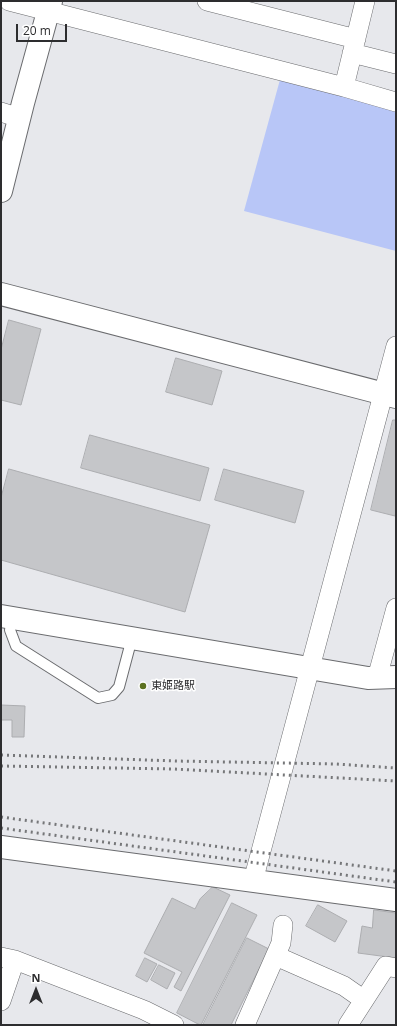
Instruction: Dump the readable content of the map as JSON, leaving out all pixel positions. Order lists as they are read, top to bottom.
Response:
{
  "places": ["東姫路駅"],
  "scale_bar": "20 m",
  "north": "top"
}
